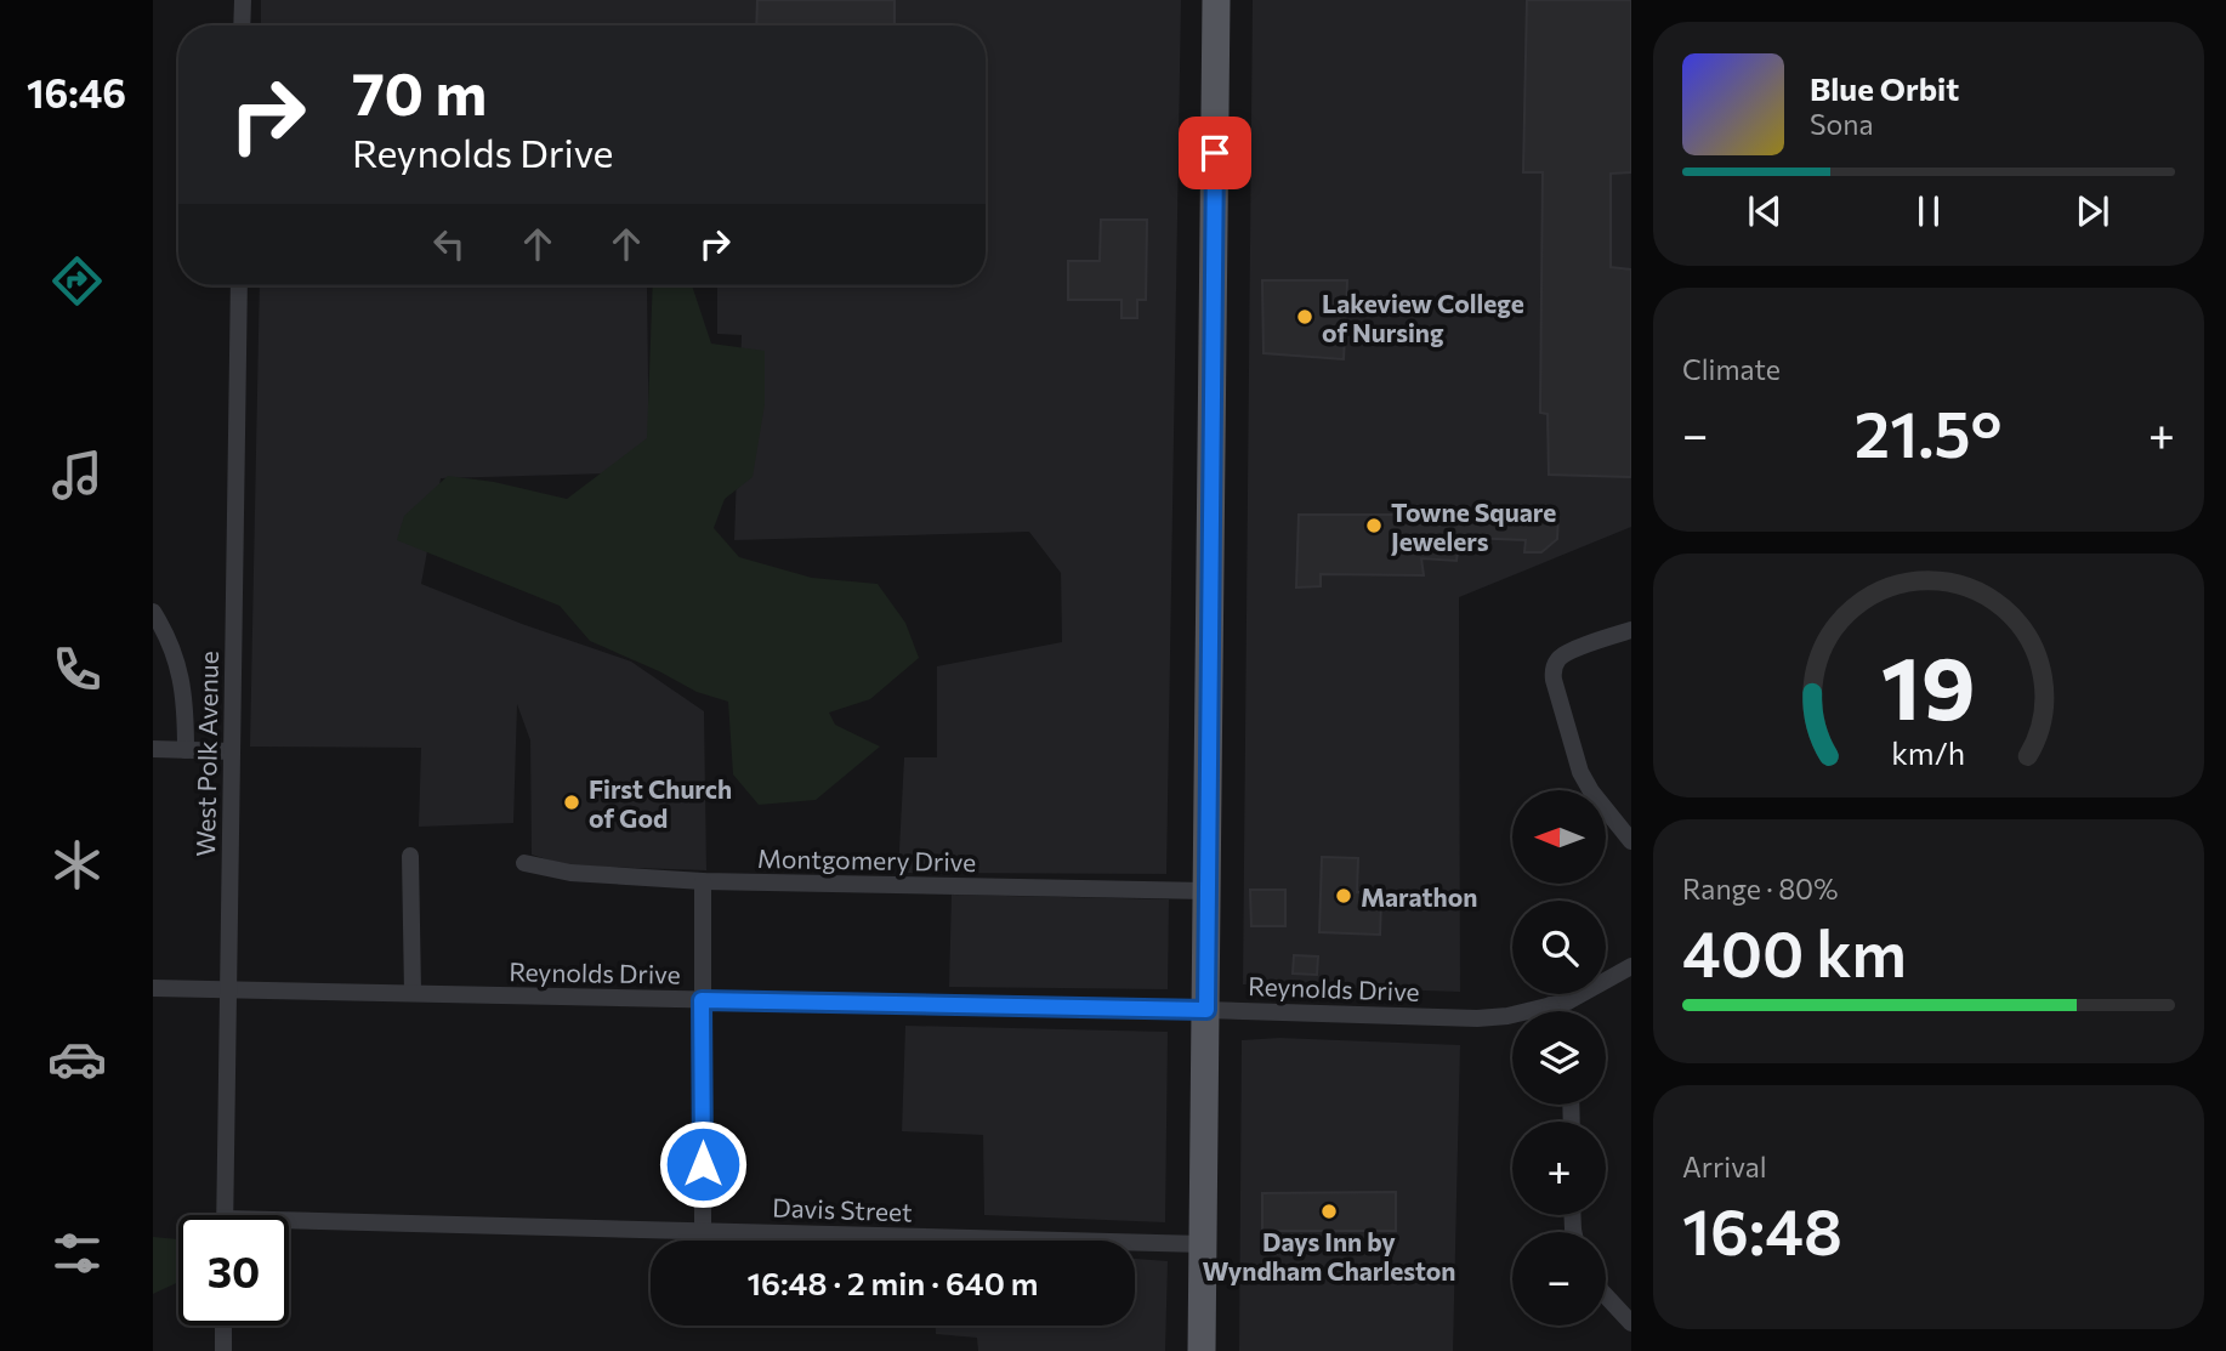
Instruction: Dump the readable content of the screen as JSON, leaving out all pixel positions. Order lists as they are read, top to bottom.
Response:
{
  "streets": {
    "street": [
      "West Polk Avenue",
      "Montgomery Drive",
      "Reynolds Drive",
      "Davis Street"
    ]
  },
  "crossings": [
    ["West Polk Avenue", "Reynolds Drive"]
  ],
  "places": [
    "Lakeview College of Nursing",
    "Towne Square Jewelers",
    "First Church of God",
    "Marathon",
    "Days Inn by Wyndham Charleston"
  ],
  "north": "left",
  "page": {
    "tabs": "16:46",
    "turn": ["70 m", "Reynolds Drive"],
    "song": ["Blue Orbit", "Sona"],
    "tile": [
      "Climate",
      ["Range · 80%", "400 km"],
      ["Arrival", "16:48"]
    ],
    "heat": ["−", "21.5°", "+"],
    "map_buttons": ["+", "−"],
    "limit": "30",
    "trip": "16:48 · 2 min · 640 m",
    "gauge": ["19", "km/h"]
  }
}
